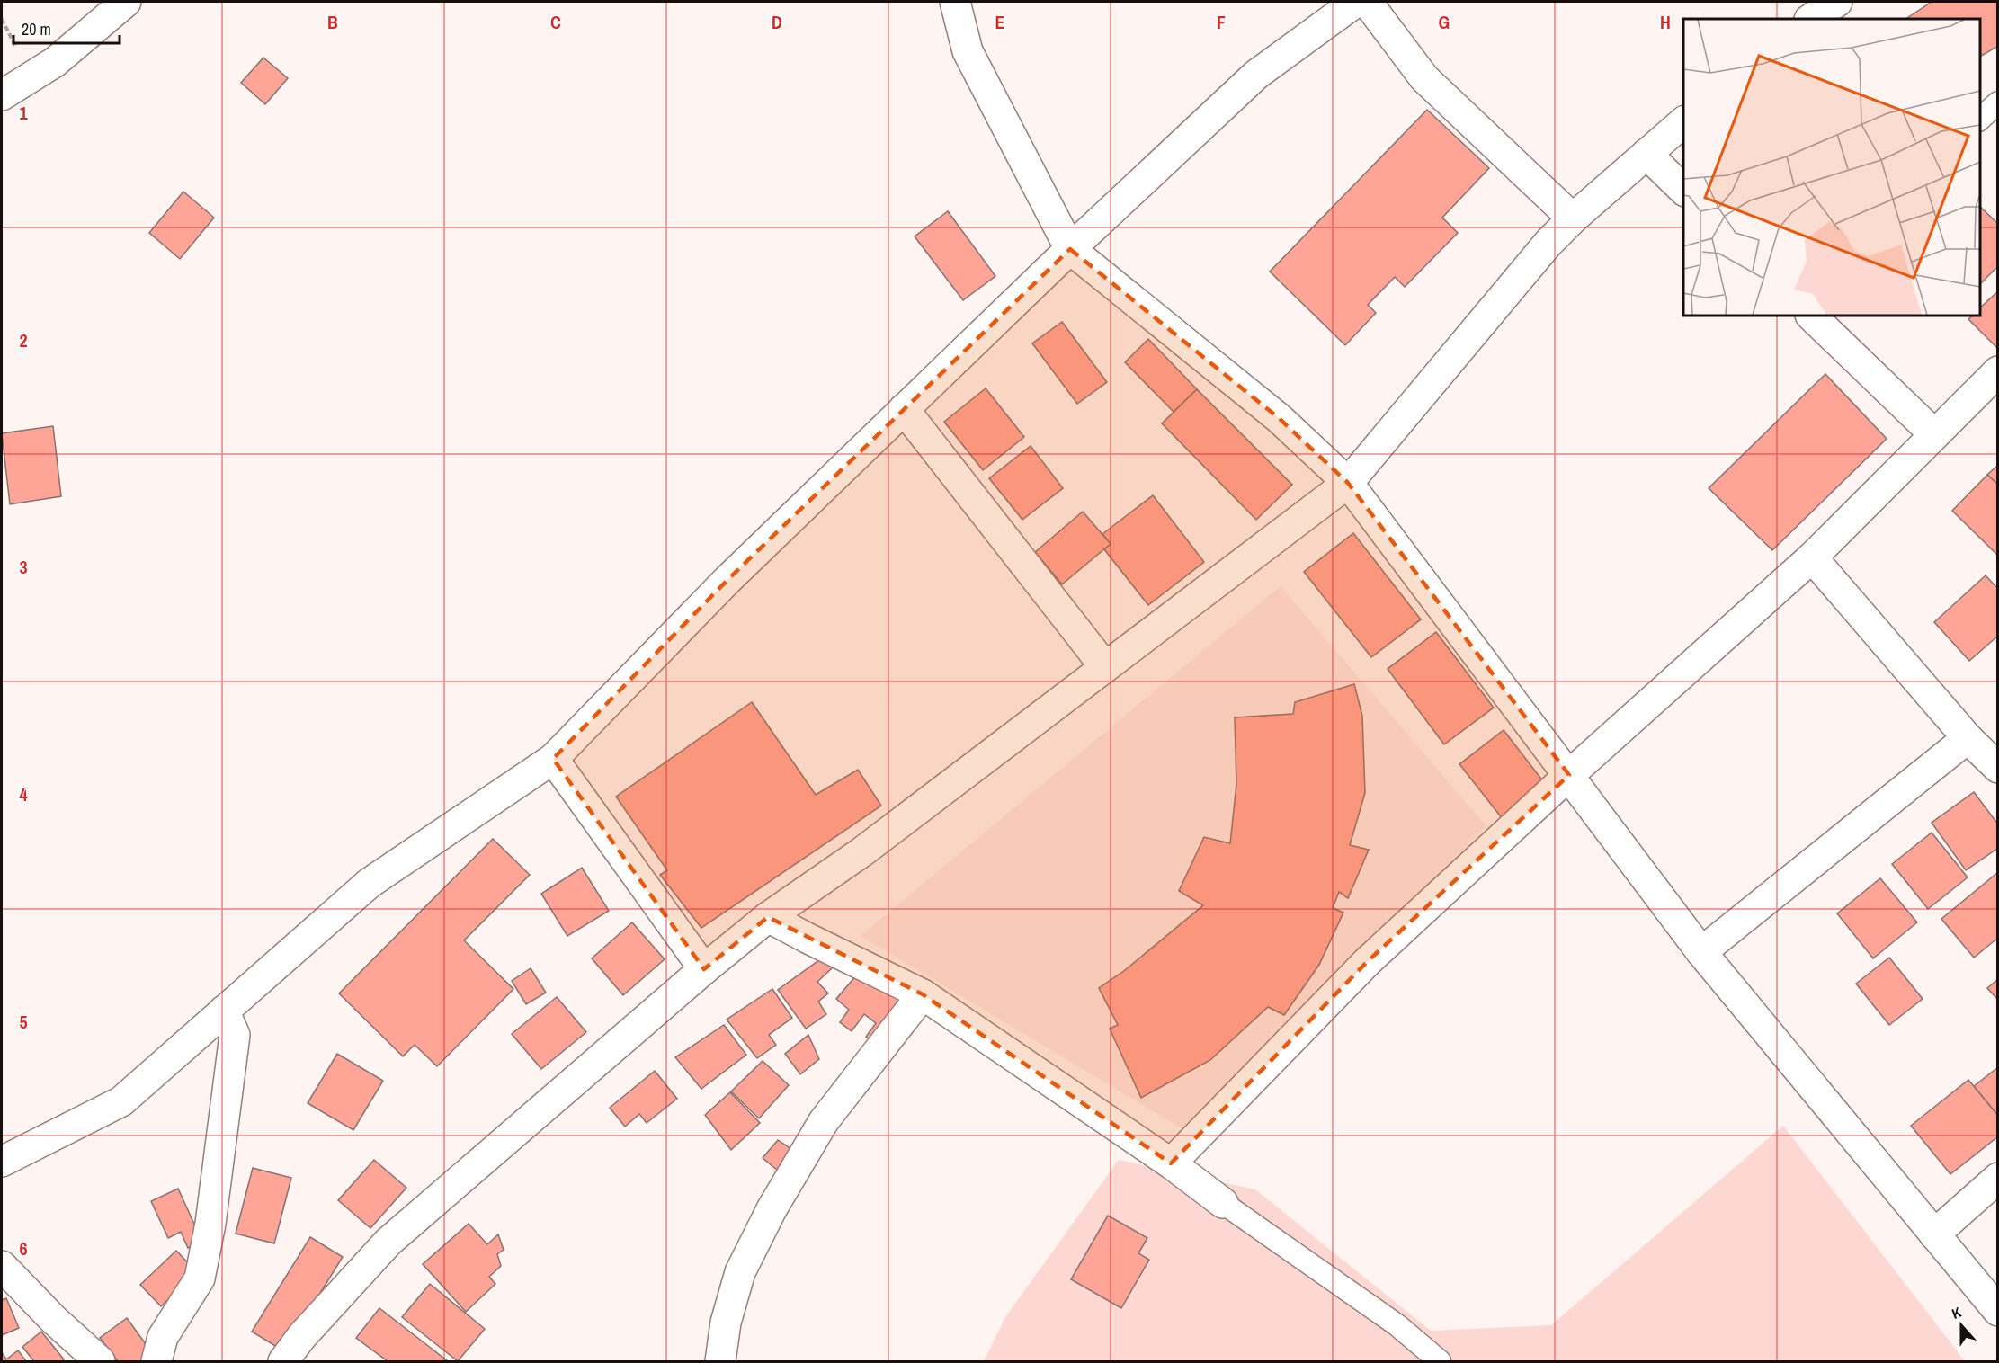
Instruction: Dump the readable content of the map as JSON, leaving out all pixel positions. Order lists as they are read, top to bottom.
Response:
{
  "scale_bar": "20 m",
  "north": "top",
  "grid": {
    "columns": [
      "B",
      "C",
      "D",
      "E",
      "F",
      "G",
      "H"
    ],
    "rows": [
      "1",
      "2",
      "3",
      "4",
      "5",
      "6"
    ]
  }
}
